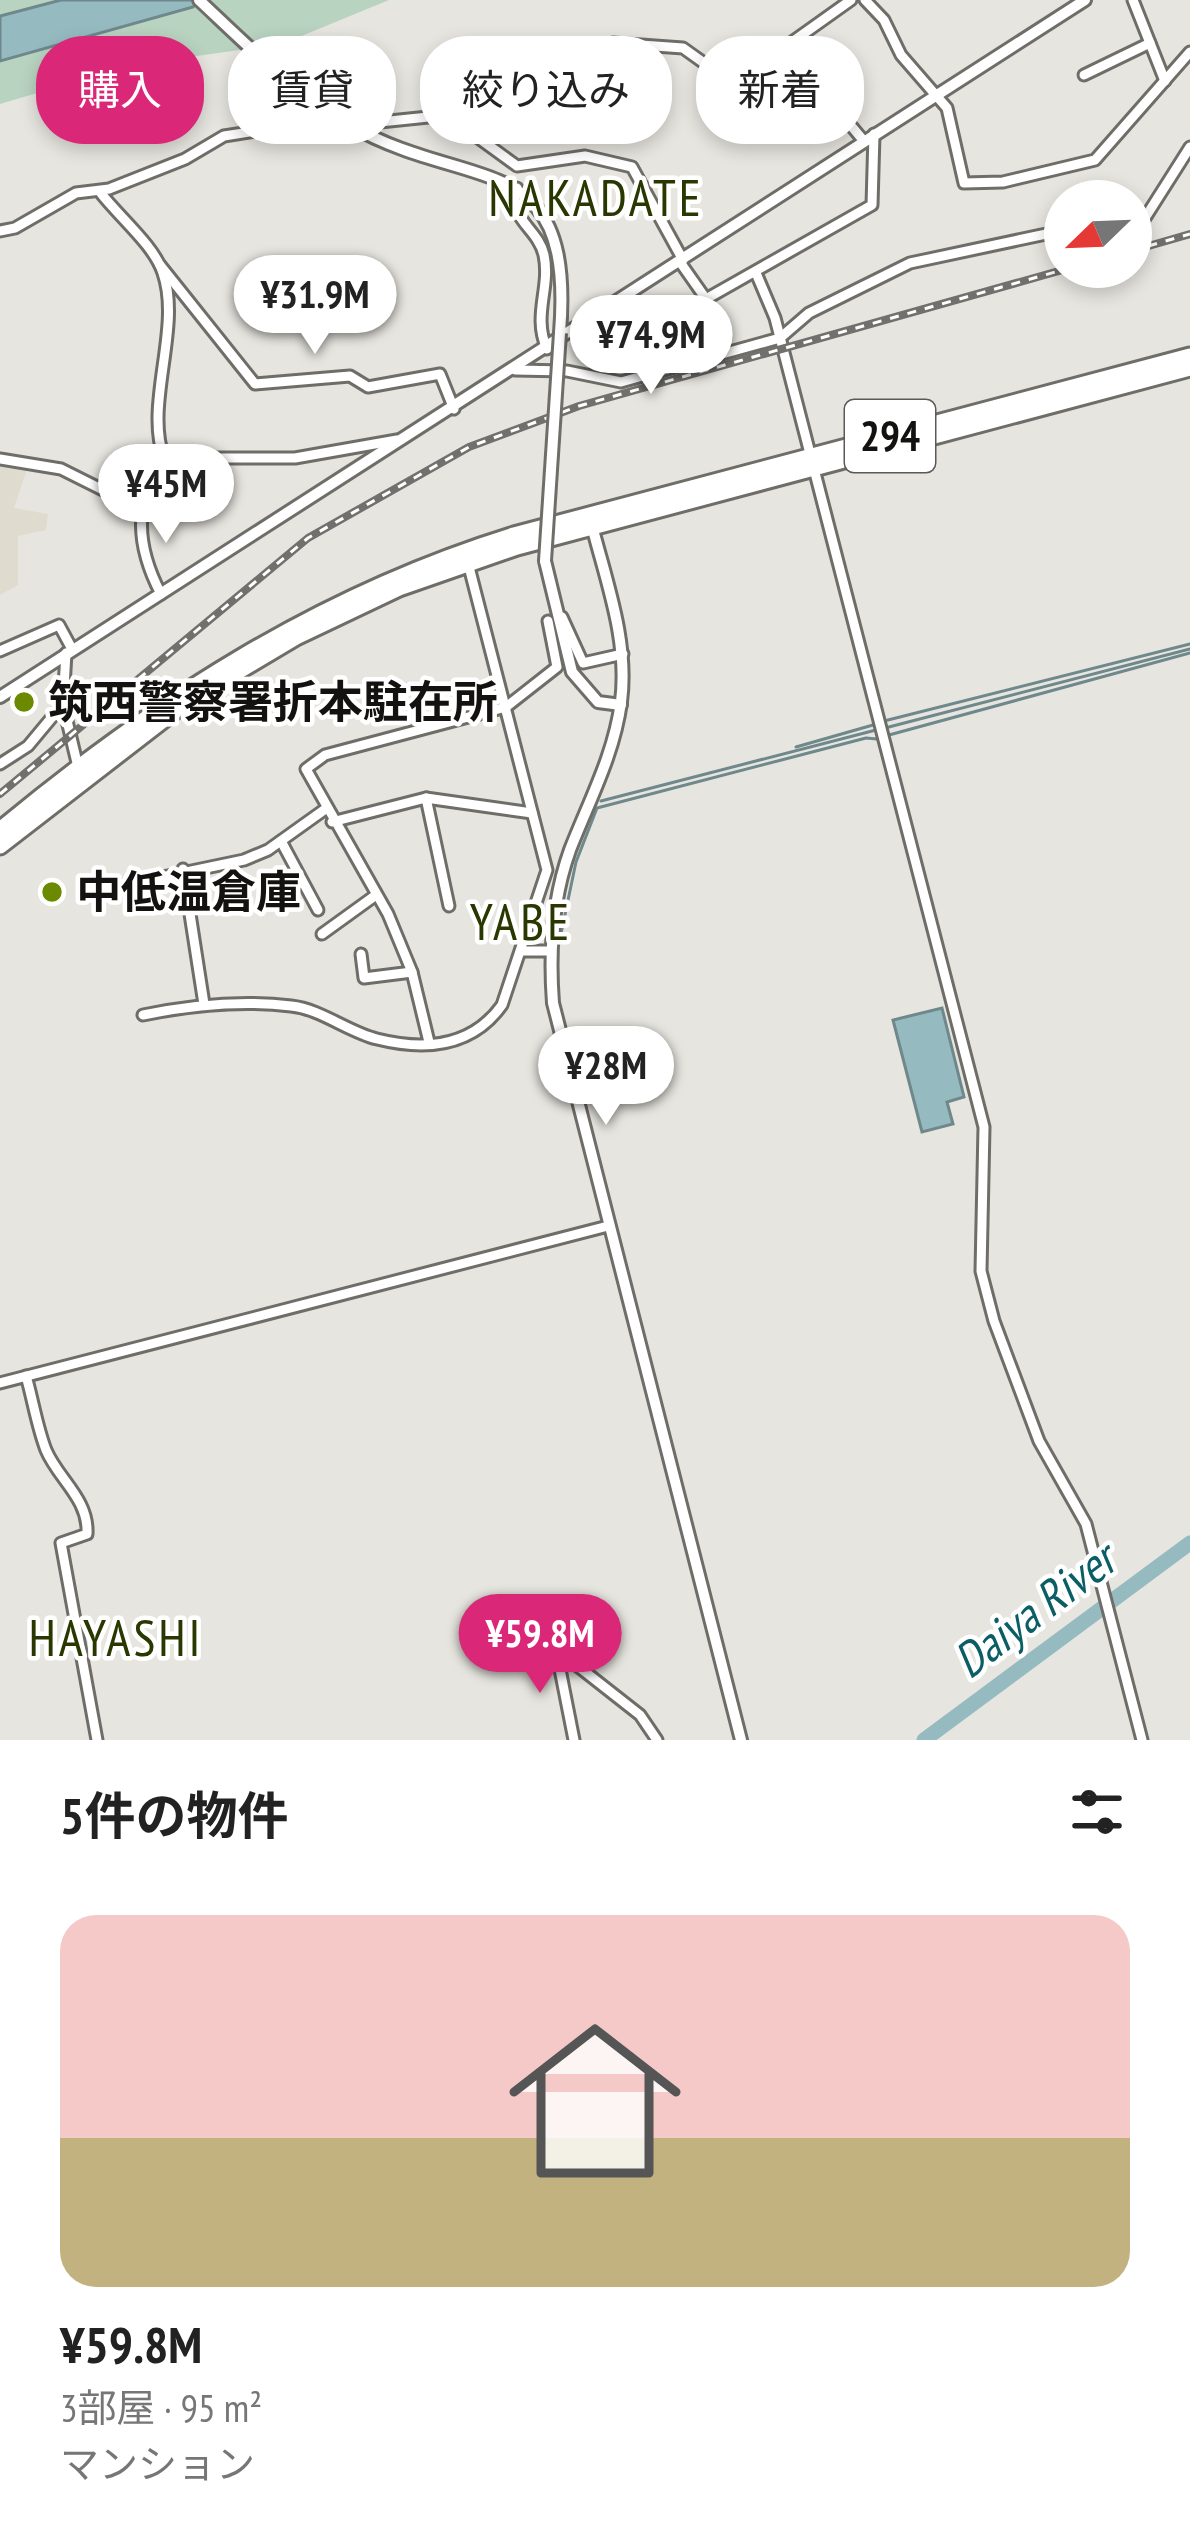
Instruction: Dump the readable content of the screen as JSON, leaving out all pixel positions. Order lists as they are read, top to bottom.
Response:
{
  "streets": {
    "highway": ["294"]
  },
  "districts": ["NAKADATE", "YABE", "HAYASHI"],
  "water": ["Daiya River"],
  "places": ["筑西警察署折本駐在所", "中低温倉庫"],
  "north": "bottom left",
  "page": {
    "chip": [
      "購入",
      "賃貸",
      "絞り込み",
      "新着"
    ],
    "price": [
      "¥31.9M",
      "¥74.9M",
      "¥45M",
      "¥28M",
      "¥59.8M"
    ],
    "heading": "5件の物件",
    "list": [
      {
        "name": "¥59.8M",
        "note": "3部屋 · 95 m² · マンション"
      }
    ]
  }
}
